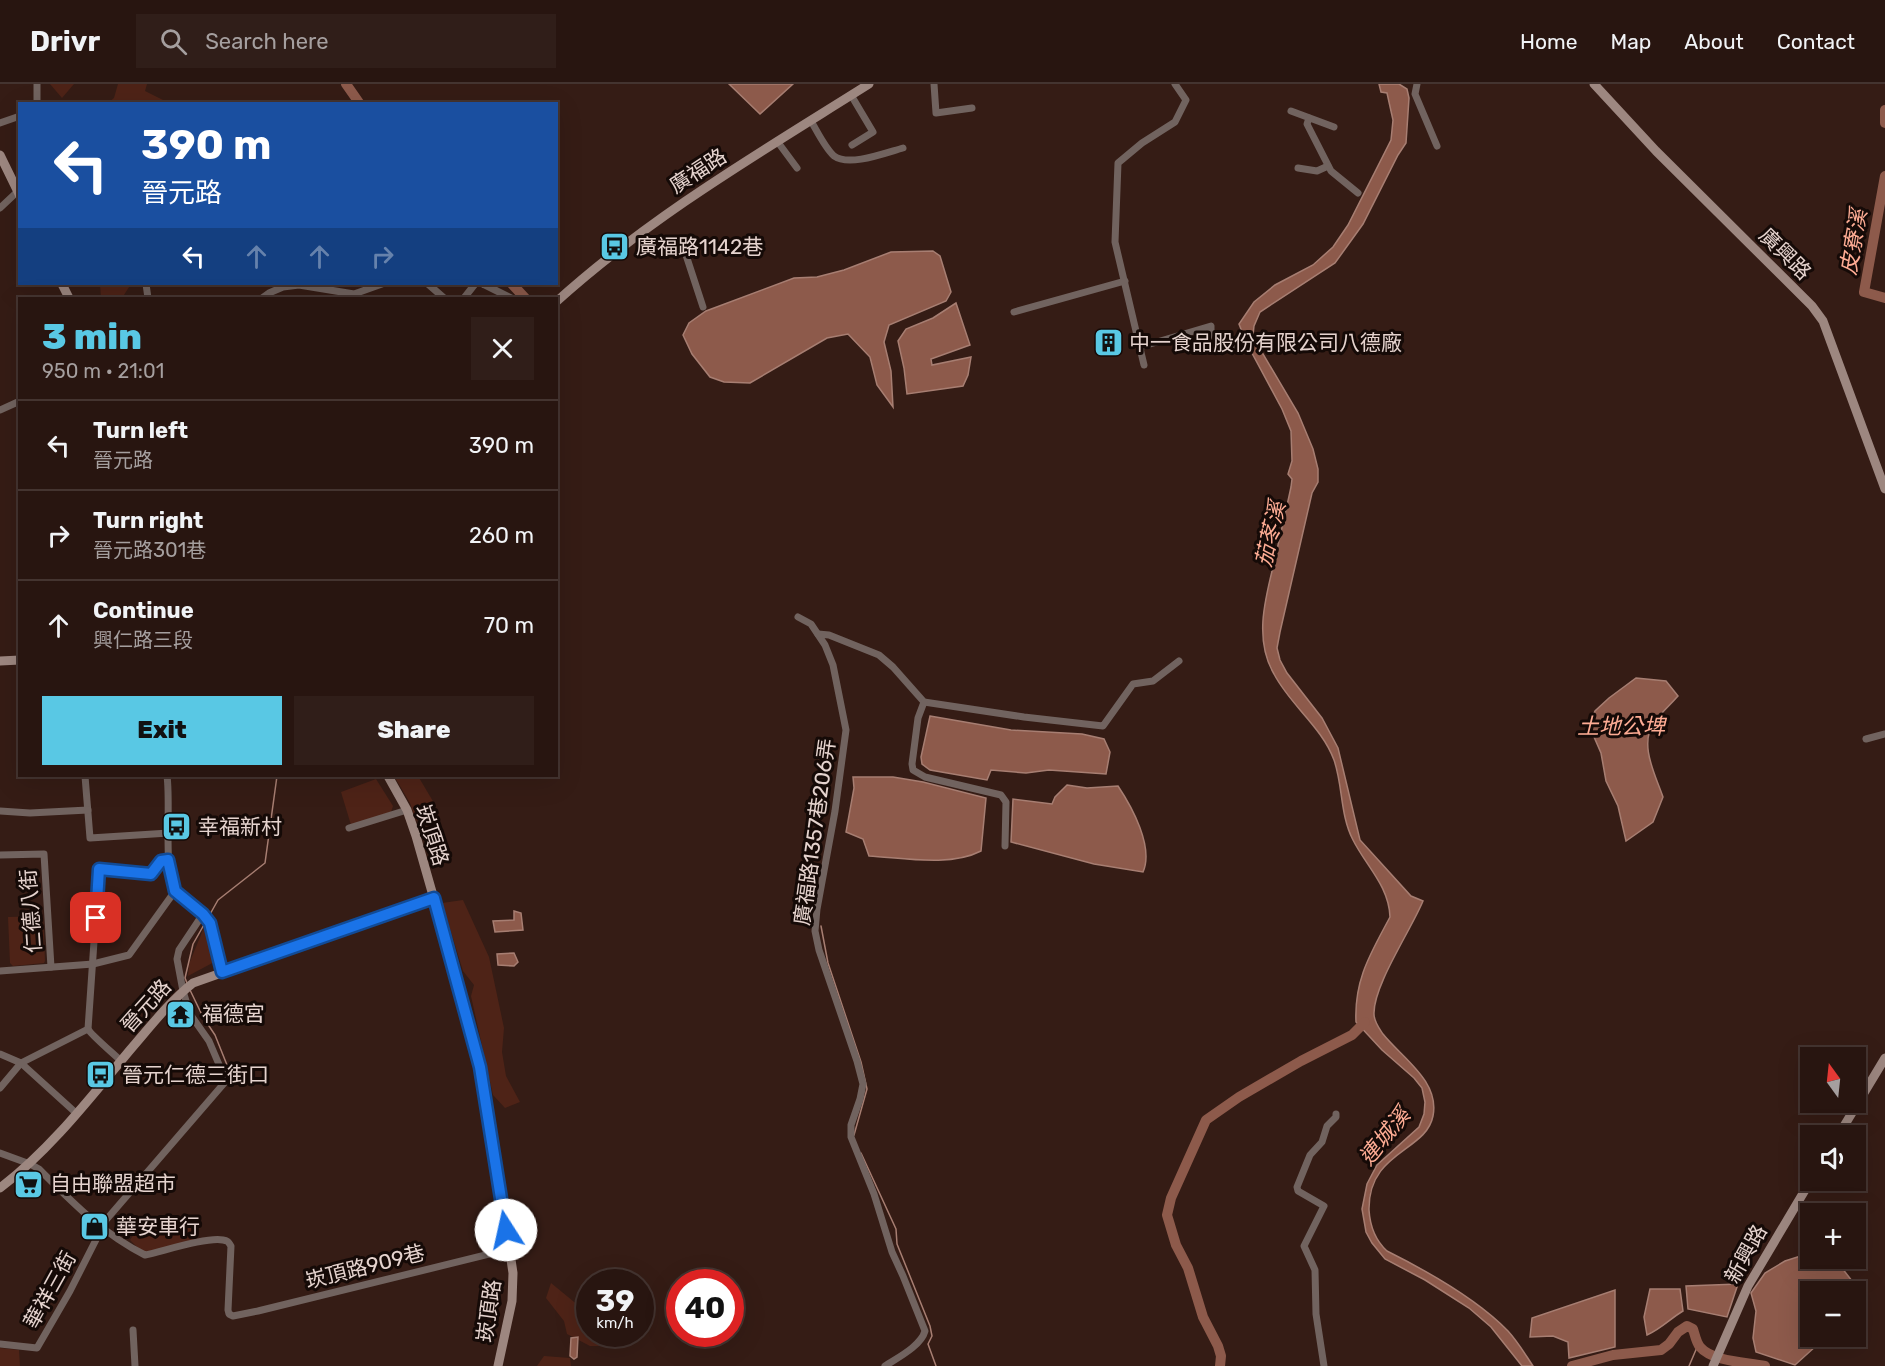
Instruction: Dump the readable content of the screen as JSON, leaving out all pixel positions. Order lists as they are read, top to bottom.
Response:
{
  "streets": {
    "street": [
      "廣福路",
      "廣興路",
      "廣福路1357巷206弄",
      "崁頂路",
      "仁德八街",
      "晉元路",
      "新興路",
      "崁頂路909巷",
      "華祥三街"
    ]
  },
  "crossings": [
    ["崁頂路", "晉元路"],
    ["崁頂路", "崁頂路909巷"],
    ["晉元路", "華祥三街"],
    ["崁頂路909巷", "華祥三街"]
  ],
  "water": [
    "皮寮溪",
    "茄苳溪",
    "土地公埤",
    "連城溪"
  ],
  "places": {
    "bus stop": ["廣福路1142巷", "幸福新村", "晉元仁德三街口"],
    "building": ["中一食品股份有限公司八德廠"],
    "temple": ["福德宮"],
    "supermarket": ["自由聯盟超市"],
    "shop": ["華安車行"]
  },
  "north": "top",
  "page": {
    "header": "Drivr",
    "search": "Search here",
    "nav": [
      "Home",
      "Map",
      "About",
      "Contact"
    ],
    "turn": ["390 m", "晉元路"],
    "heading": ["3 min", "950 m · 21:01"],
    "list": [
      {
        "name": "Turn left",
        "note": "晉元路",
        "value": "390 m"
      },
      {
        "name": "Turn right",
        "note": "晉元路301巷",
        "value": "260 m"
      },
      {
        "name": "Continue",
        "note": "興仁路三段",
        "value": "70 m"
      }
    ],
    "buttons": ["Exit", "Share"],
    "map_buttons": ["+", "−"],
    "speed": "39 km/h",
    "limit": "40"
  }
}
